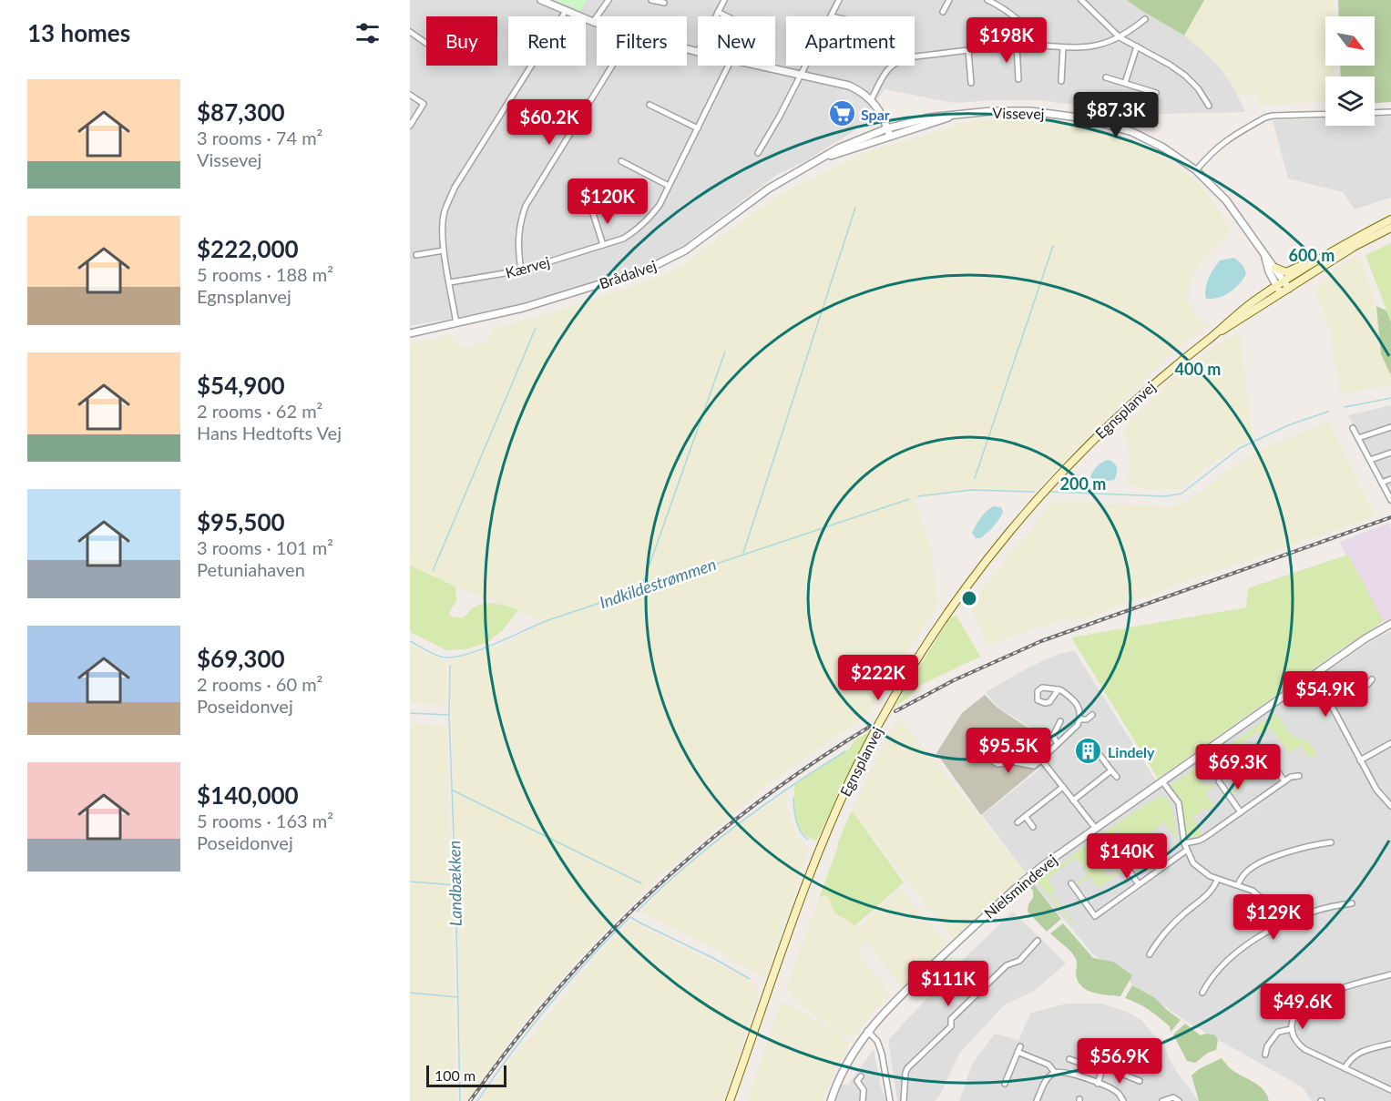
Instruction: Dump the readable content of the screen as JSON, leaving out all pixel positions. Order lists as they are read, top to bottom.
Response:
{
  "streets": {
    "main road": ["Egnsplanvej"],
    "street": [
      "Vissevej",
      "Kærvej",
      "Brådalvej",
      "Nielsmindevej"
    ]
  },
  "crossings": [
    ["Vissevej", "Brådalvej"],
    ["Vissevej", "Egnsplanvej"]
  ],
  "water": ["Indkildestrømmen", "Landbækken"],
  "places": {
    "supermarket": ["Spar"],
    "building": ["Lindely"]
  },
  "scale_bar": "100 m",
  "north": "bottom right",
  "page": {
    "heading": "13 homes",
    "chip": [
      "Buy",
      "Rent",
      "Filters",
      "New",
      "Apartment"
    ],
    "price": [
      "$198K",
      "$87.3K",
      "$60.2K",
      "$120K",
      "$222K",
      "$54.9K",
      "$95.5K",
      "$69.3K",
      "$140K",
      "$129K",
      "$111K",
      "$49.6K",
      "$56.9K"
    ],
    "list": [
      {
        "name": "$87,300",
        "note": "3 rooms · 74 m² · Vissevej"
      },
      {
        "name": "$222,000",
        "note": "5 rooms · 188 m² · Egnsplanvej"
      },
      {
        "name": "$54,900",
        "note": "2 rooms · 62 m² · Hans Hedtofts Vej"
      },
      {
        "name": "$95,500",
        "note": "3 rooms · 101 m² · Petuniahaven"
      },
      {
        "name": "$69,300",
        "note": "2 rooms · 60 m² · Poseidonvej"
      },
      {
        "name": "$140,000",
        "note": "5 rooms · 163 m² · Poseidonvej"
      }
    ],
    "scale": "100 m"
  },
  "rings": ["600 m", "400 m", "200 m"]
}
